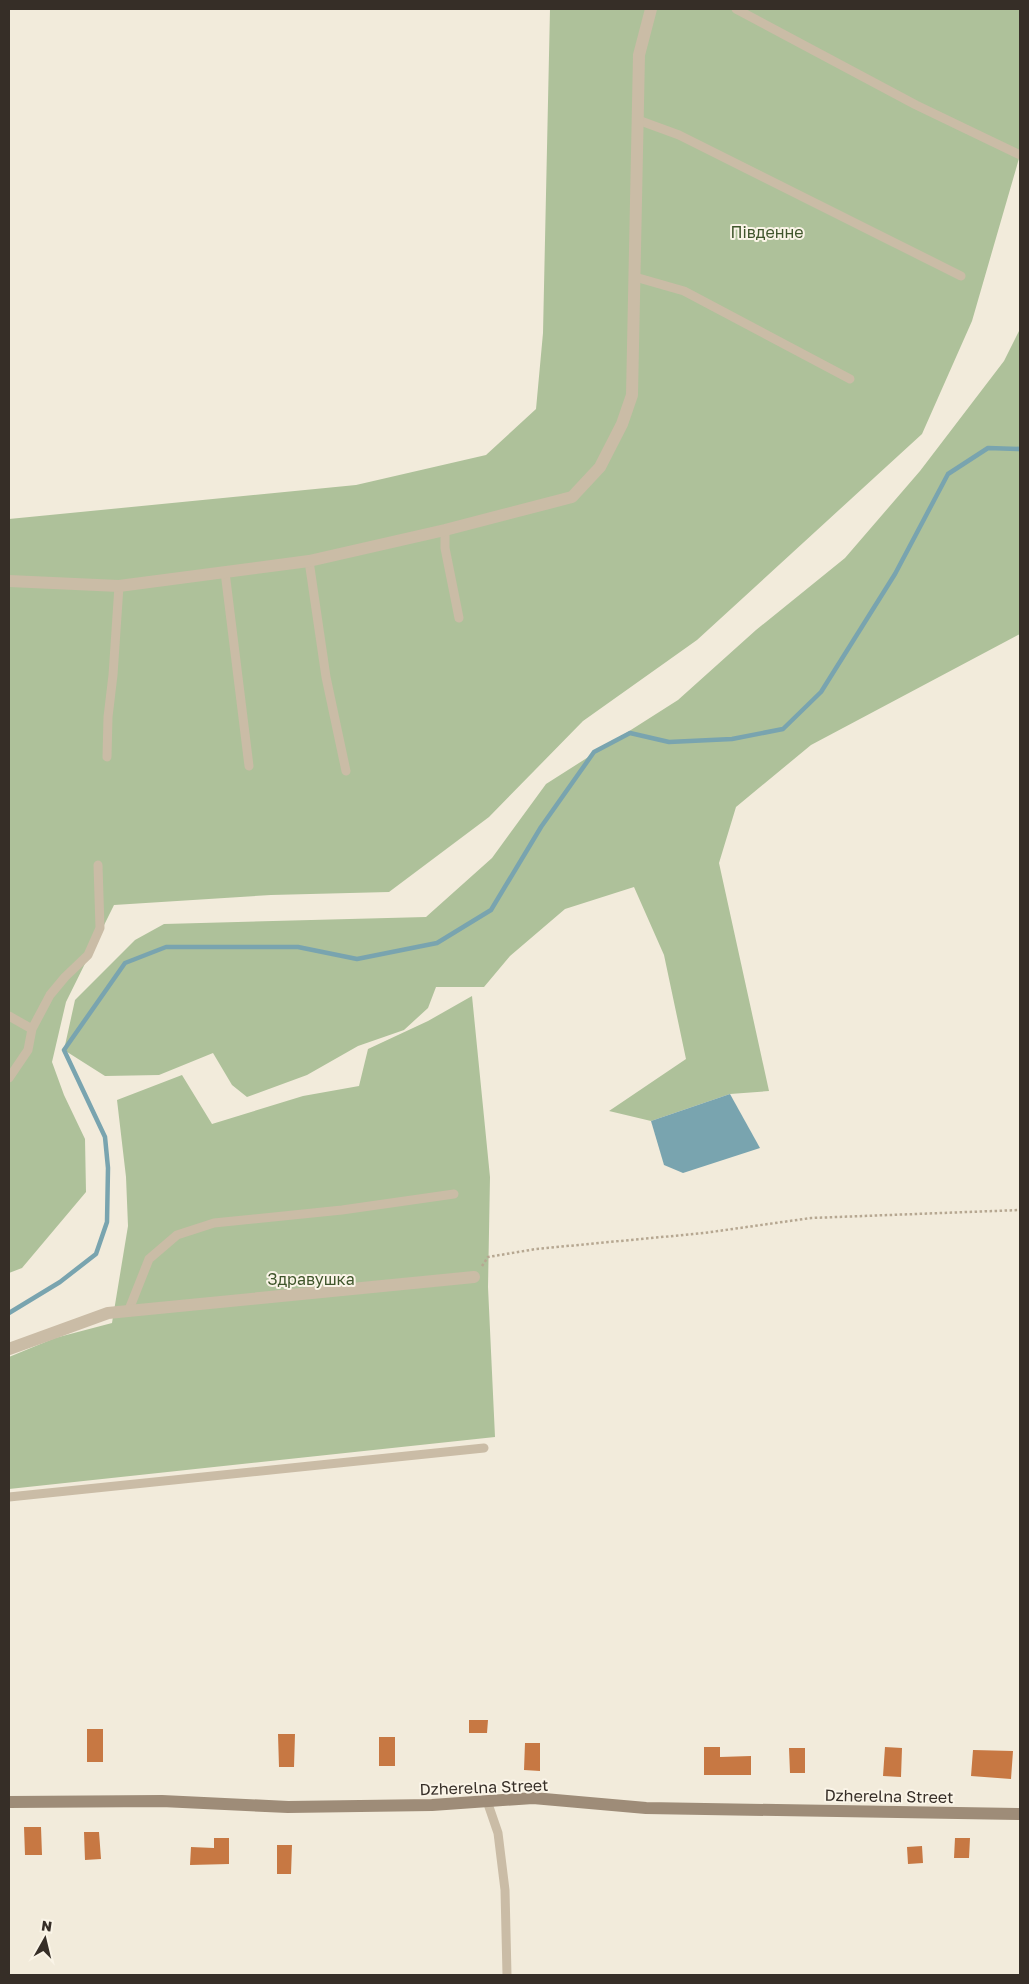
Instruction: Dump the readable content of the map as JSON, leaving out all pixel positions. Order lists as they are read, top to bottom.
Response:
{
  "streets": {
    "street": ["Dzherelna Street"]
  },
  "parks": ["Південне", "Здравушка"],
  "north": "top"
}
